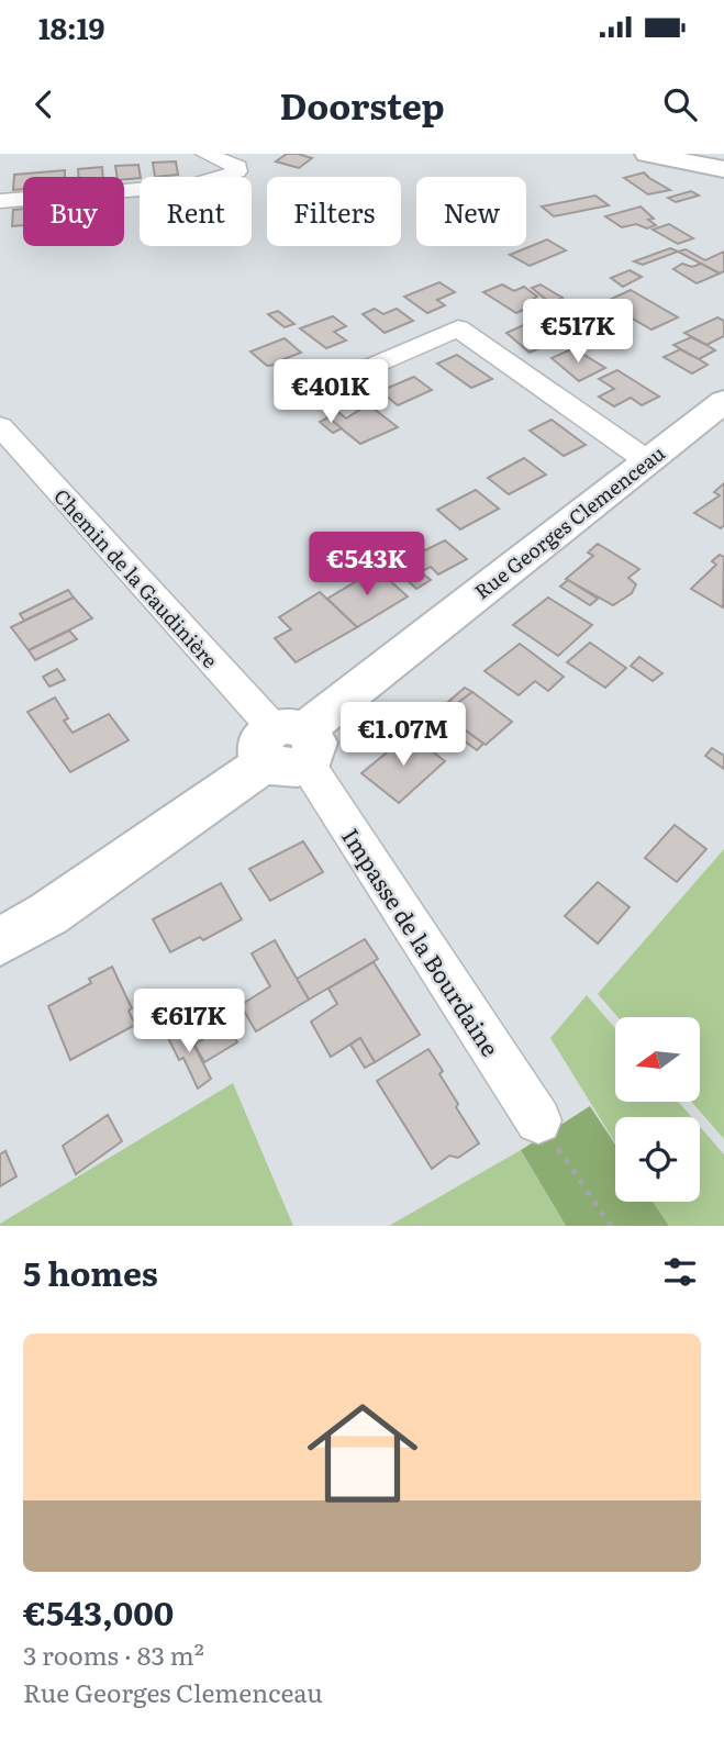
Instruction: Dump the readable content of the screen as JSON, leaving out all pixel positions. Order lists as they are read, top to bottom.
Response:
{
  "streets": {
    "street": ["Rue Georges Clemenceau", "Chemin de la Gaudinière", "Impasse de la Bourdaine"]
  },
  "crossings": [
    ["Rue Georges Clemenceau", "Chemin de la Gaudinière"],
    ["Rue Georges Clemenceau", "Impasse de la Bourdaine"],
    ["Chemin de la Gaudinière", "Impasse de la Bourdaine"]
  ],
  "north": "left",
  "page": {
    "status": "18:19",
    "header": "Doorstep",
    "chip": [
      "Buy",
      "Rent",
      "Filters",
      "New"
    ],
    "price": [
      "€517K",
      "€401K",
      "€543K",
      "€1.07M",
      "€617K"
    ],
    "heading": "5 homes",
    "list": [
      {
        "name": "€543,000",
        "note": "3 rooms · 83 m² · Rue Georges Clemenceau"
      }
    ]
  }
}
